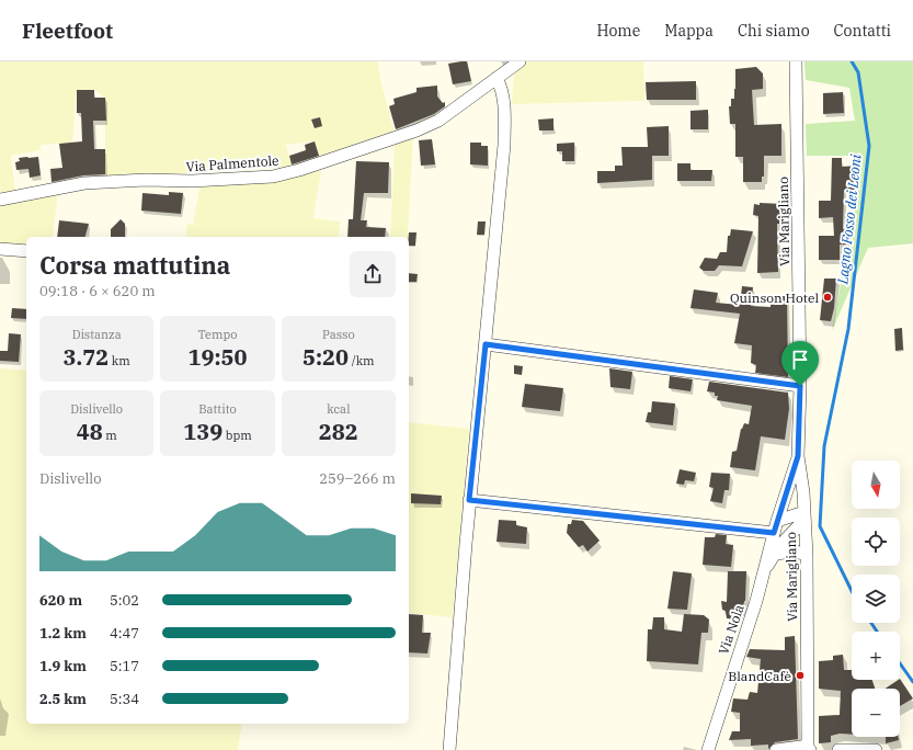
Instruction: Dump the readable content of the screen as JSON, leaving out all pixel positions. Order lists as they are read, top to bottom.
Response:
{
  "streets": {
    "street": ["Via Palmentole", "Via Marigliano", "Via Nola"]
  },
  "crossings": [
    ["Via Marigliano", "Via Nola"]
  ],
  "water": ["Lagno Fosso dei Leoni"],
  "places": ["Quinson Hotel", "BlandCafè"],
  "north": "bottom",
  "page": {
    "header": "Fleetfoot",
    "nav": [
      "Home",
      "Mappa",
      "Chi siamo",
      "Contatti"
    ],
    "heading": ["Corsa mattutina", "09:18 · 6 × 620 m"],
    "stats": [
      ["Distanza", "3.72 km"],
      ["Tempo", "19:50"],
      ["Passo", "5:20 /km"],
      ["Dislivello", "48 m"],
      ["Battito", "139 bpm"],
      ["kcal", "282"]
    ],
    "map_buttons": ["+", "−"],
    "chart": ["Dislivello", "259–266 m"],
    "list": [
      {
        "name": "620 m",
        "note": "5:02"
      },
      {
        "name": "1.2 km",
        "note": "4:47"
      },
      {
        "name": "1.9 km",
        "note": "5:17"
      },
      {
        "name": "2.5 km",
        "note": "5:34"
      }
    ]
  }
}
